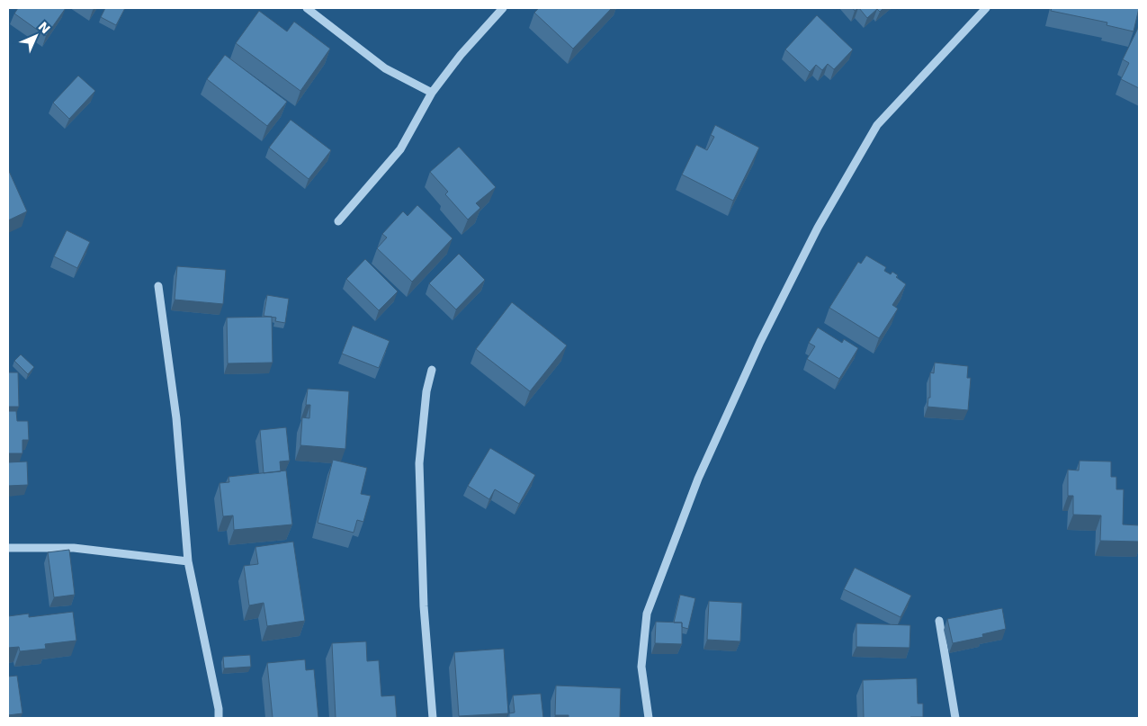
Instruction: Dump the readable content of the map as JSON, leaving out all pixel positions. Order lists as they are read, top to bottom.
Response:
{
  "north": "top right"
}
